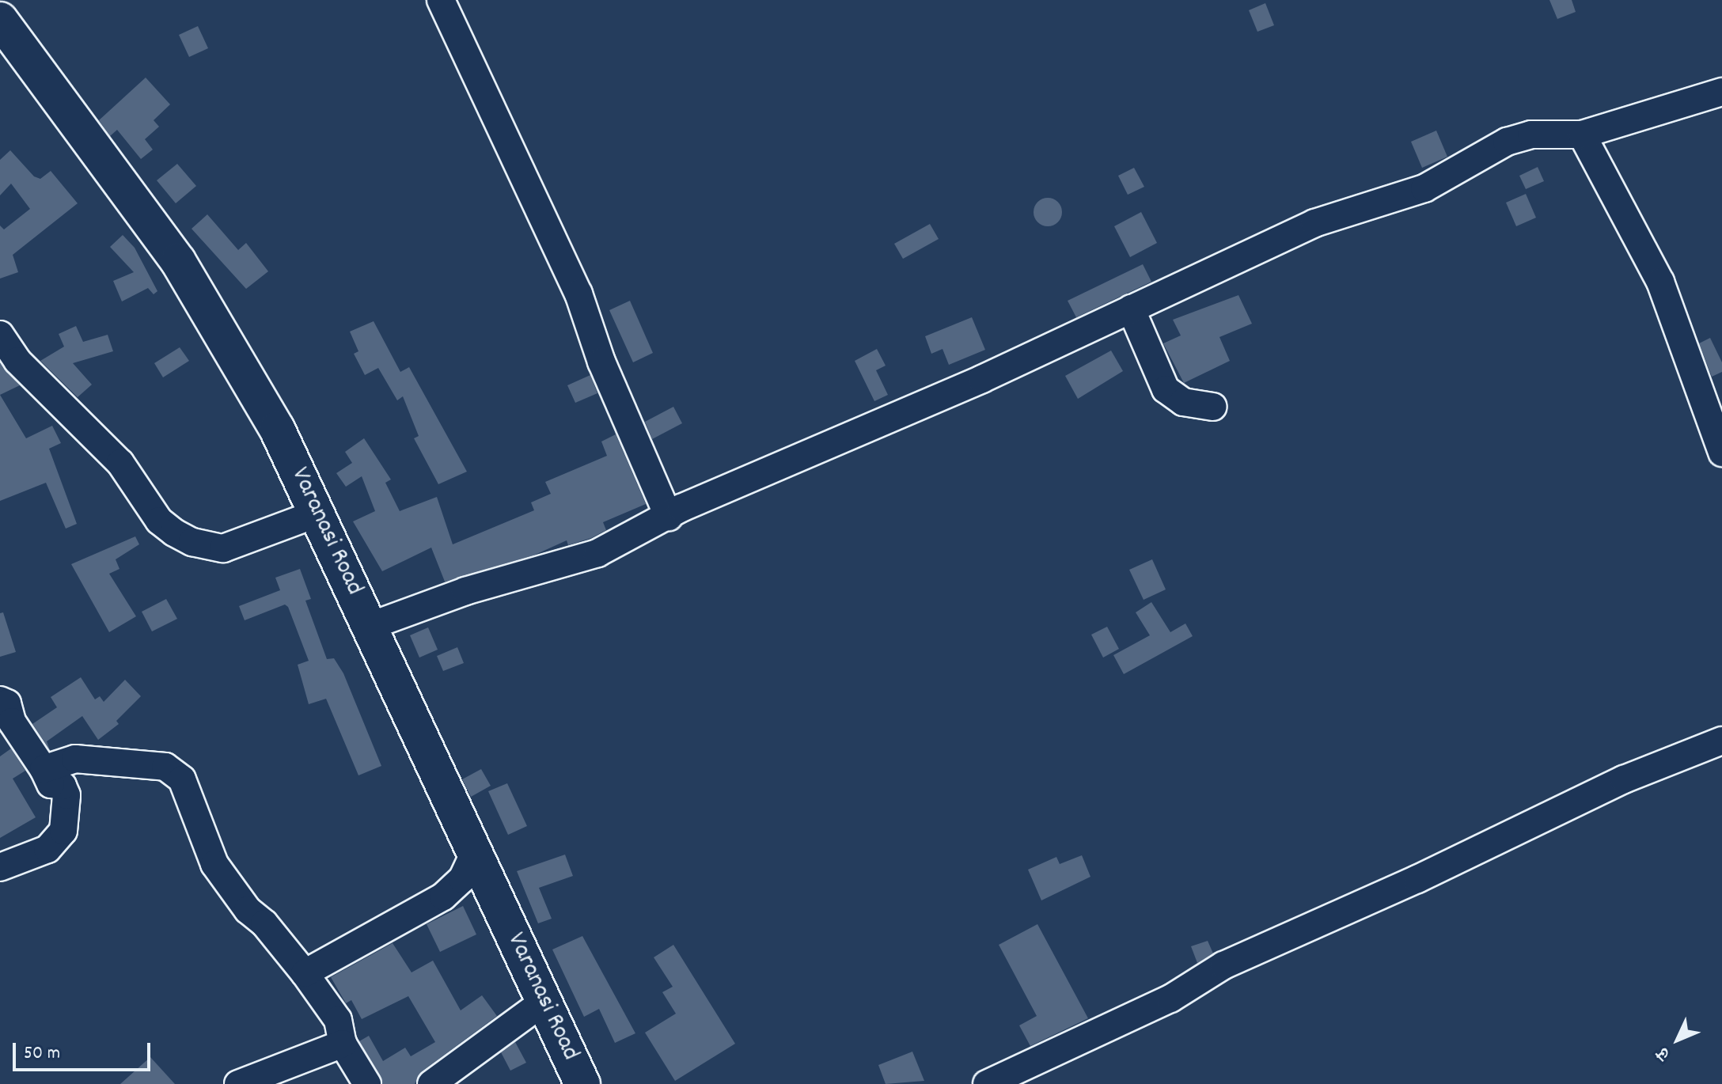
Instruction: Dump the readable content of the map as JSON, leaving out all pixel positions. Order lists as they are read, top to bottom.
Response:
{
  "streets": {
    "highway": ["Varanasi Road"]
  },
  "scale_bar": "50 m",
  "north": "bottom left"
}
